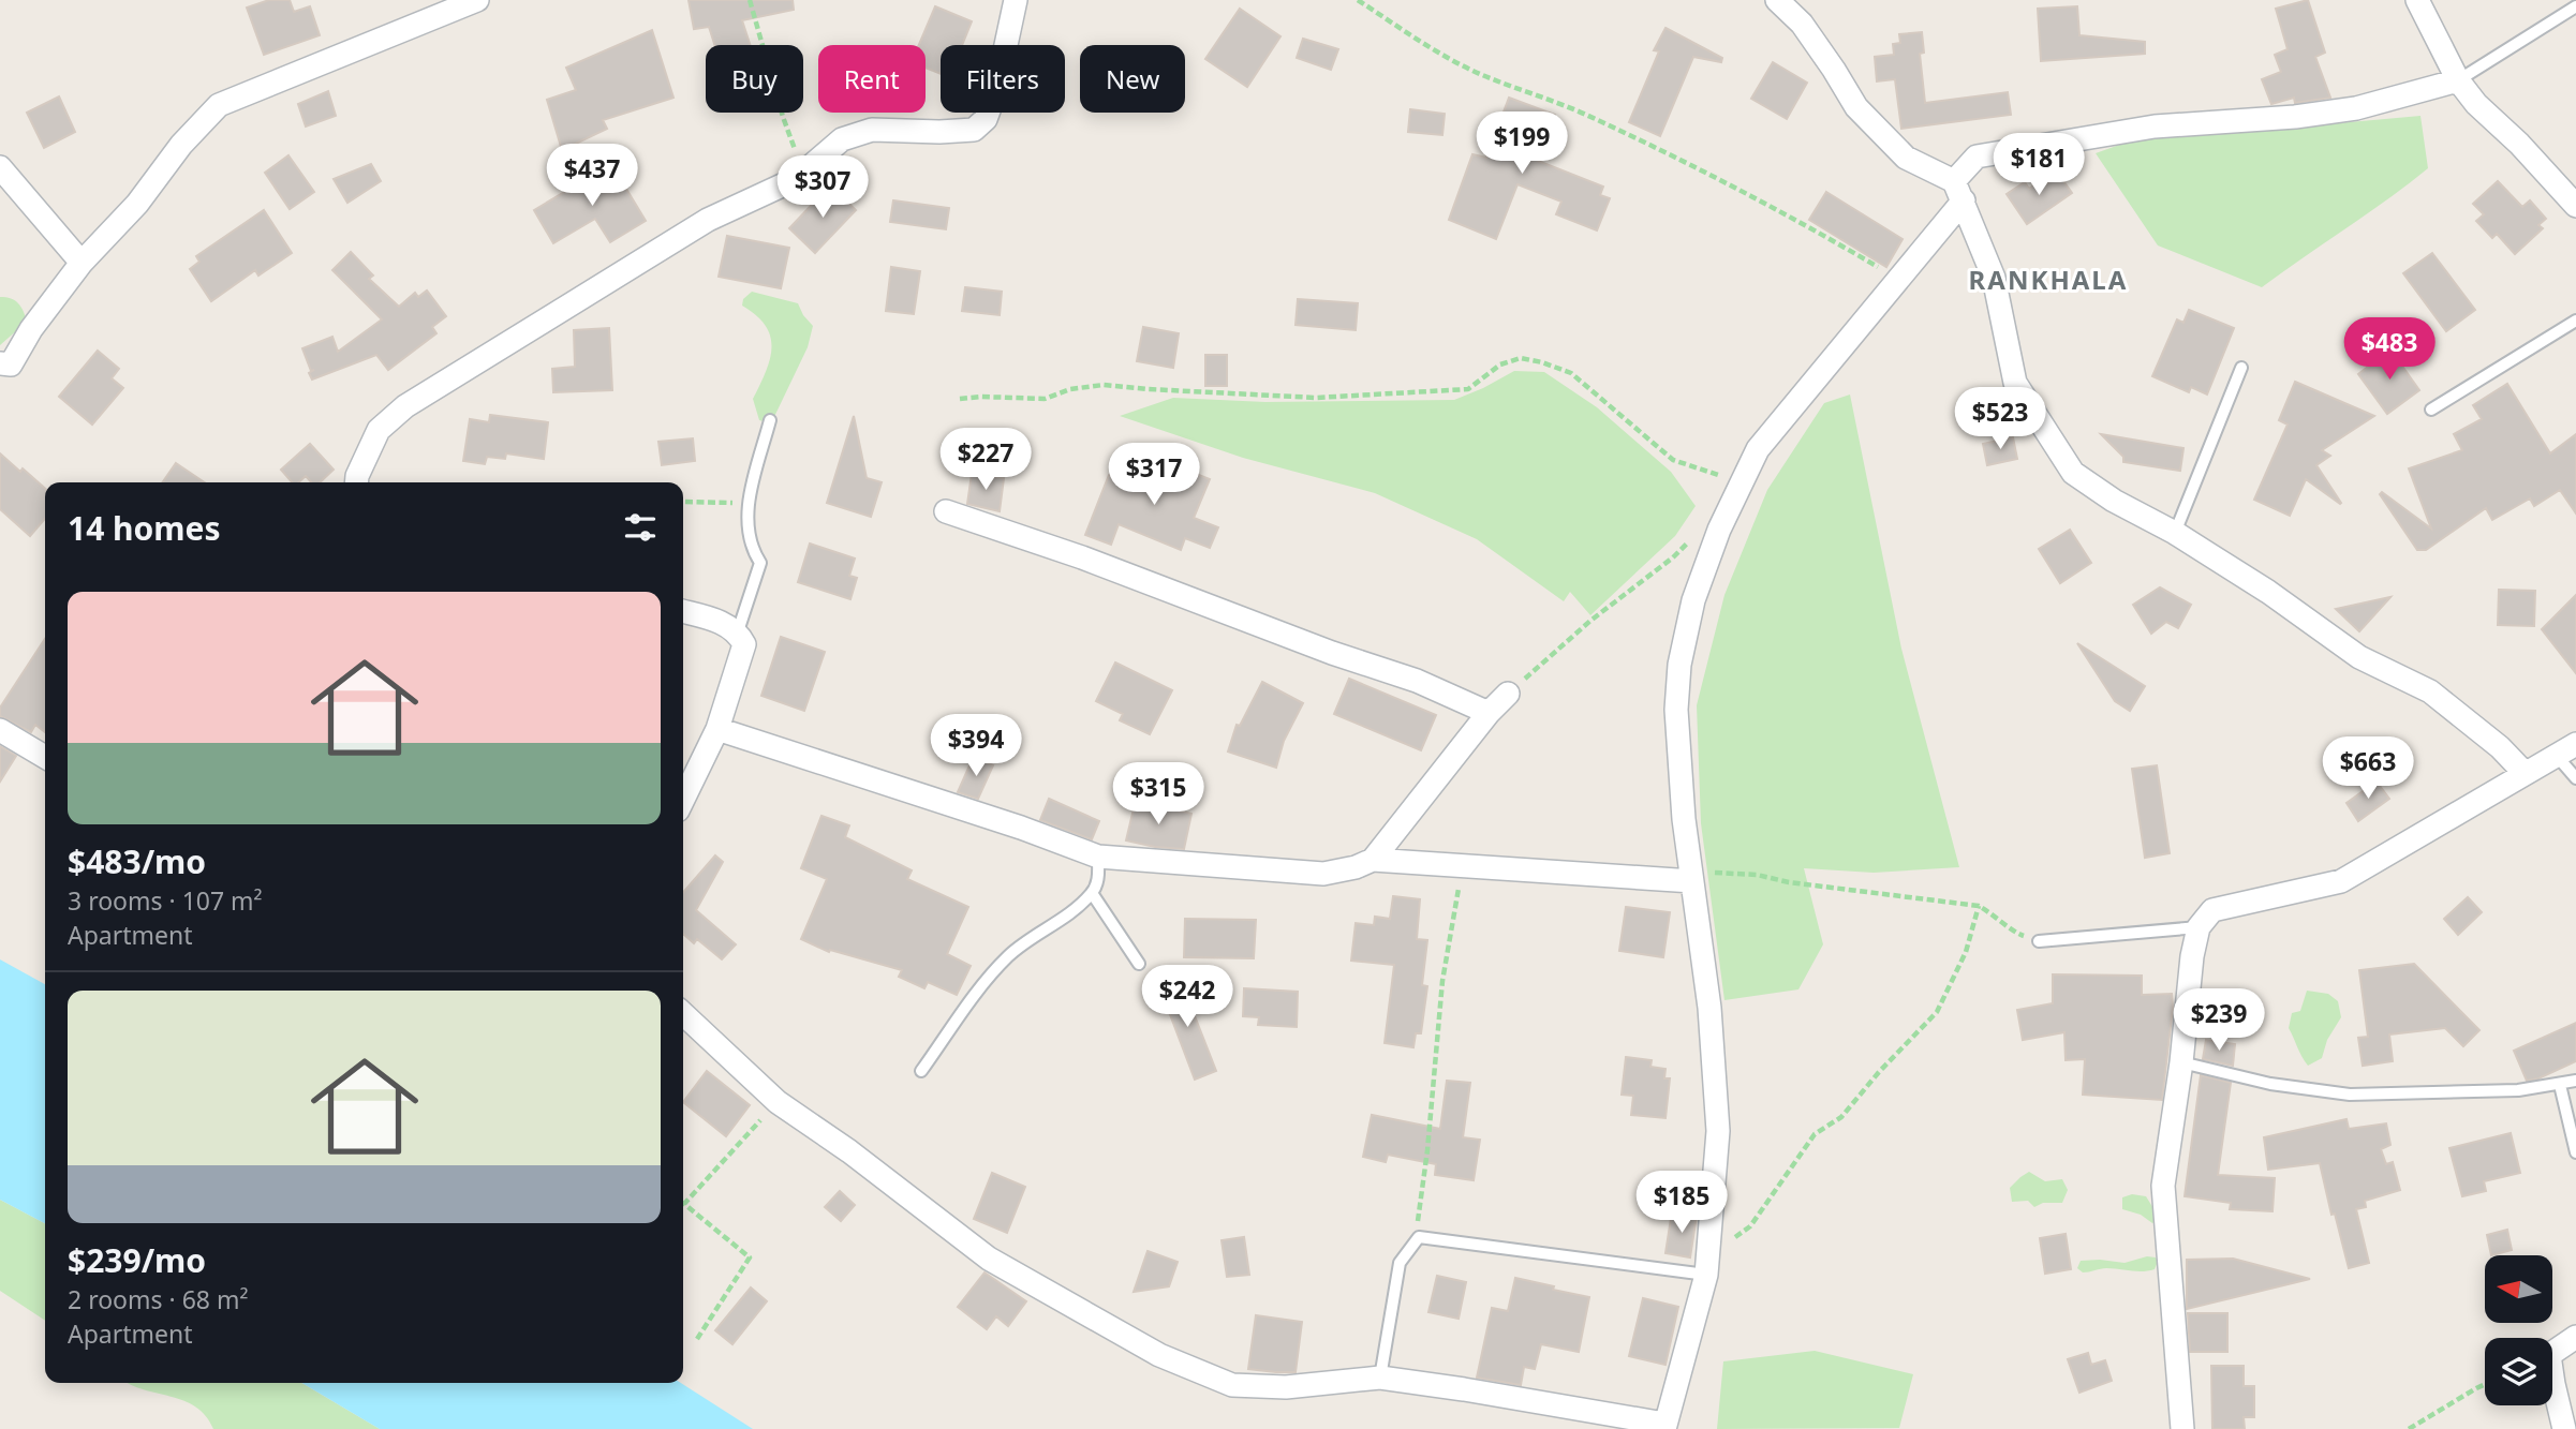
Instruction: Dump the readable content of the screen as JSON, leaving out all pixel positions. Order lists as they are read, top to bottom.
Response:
{
  "districts": ["RANKHALA"],
  "north": "left",
  "page": {
    "chip": [
      "Buy",
      "Rent",
      "Filters",
      "New"
    ],
    "price": [
      "$199",
      "$181",
      "$437",
      "$307",
      "$483",
      "$523",
      "$227",
      "$317",
      "$394",
      "$663",
      "$315",
      "$242",
      "$239",
      "$185"
    ],
    "heading": "14 homes",
    "list": [
      {
        "name": "$483/mo",
        "note": "3 rooms · 107 m² · Apartment"
      },
      {
        "name": "$239/mo",
        "note": "2 rooms · 68 m² · Apartment"
      }
    ]
  }
}
